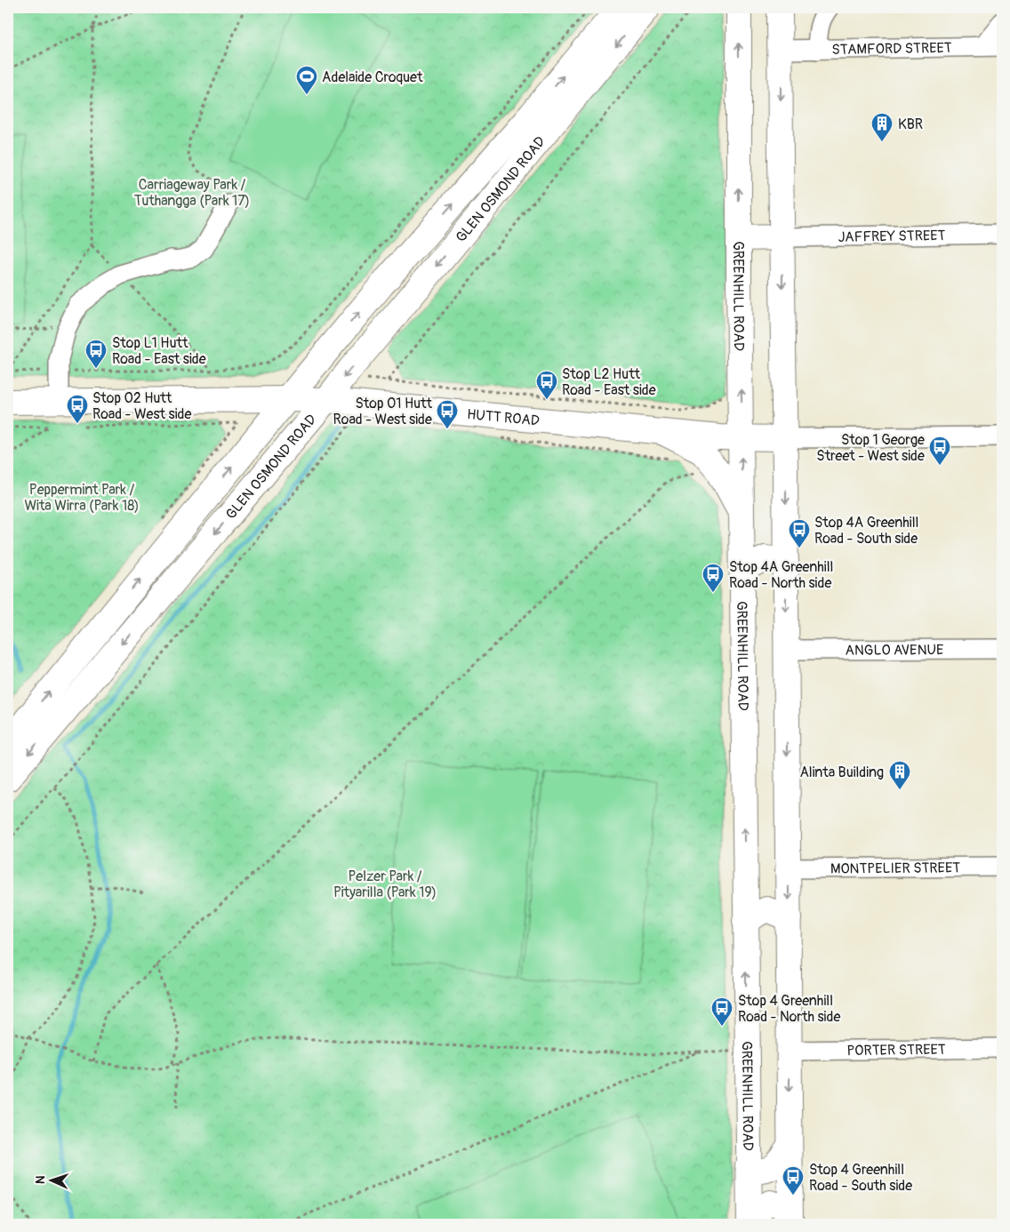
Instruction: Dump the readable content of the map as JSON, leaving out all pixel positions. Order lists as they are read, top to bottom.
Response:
{
  "streets": {
    "main road": ["GLEN OSMOND ROAD", "GREENHILL ROAD", "HUTT ROAD"],
    "street": [
      "STAMFORD STREET",
      "JAFFREY STREET",
      "ANGLO AVENUE",
      "MONTPELIER STREET",
      "PORTER STREET"
    ]
  },
  "crossings": [
    ["GLEN OSMOND ROAD", "HUTT ROAD"],
    ["GREENHILL ROAD", "HUTT ROAD"]
  ],
  "parks": ["Carriageway Park / Tuthangga (Park 17)", "Peppermint Park / Wita Wirra (Park 18)", "Pelzer Park / Pityarilla (Park 19)"],
  "places": {
    "sports": ["Adelaide Croquet"],
    "building": ["KBR", "Alinta Building"],
    "bus stop": [
      "Stop L1 Hutt Road - East side",
      "Stop L2 Hutt Road - East side",
      "Stop O2 Hutt Road - West side",
      "Stop O1 Hutt Road - West side",
      "Stop 1 George Street - West side",
      "Stop 4A Greenhill Road - South side",
      "Stop 4A Greenhill Road - North side",
      "Stop 4 Greenhill Road - North side",
      "Stop 4 Greenhill Road - South side"
    ]
  },
  "north": "left"
}
